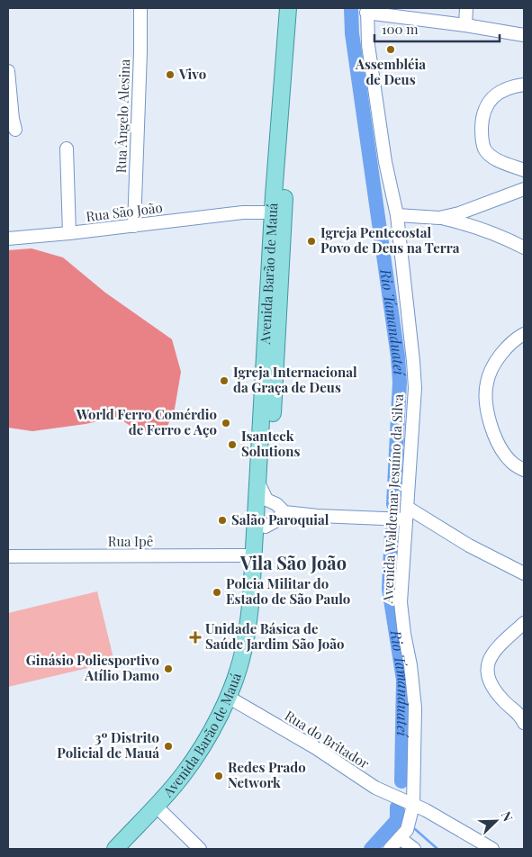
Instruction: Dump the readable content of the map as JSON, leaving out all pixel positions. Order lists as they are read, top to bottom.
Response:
{
  "streets": {
    "main road": ["Avenida Barão de Mauá"],
    "street": [
      "Rua Ângelo Alesina",
      "Rua São João",
      "Avenida Waldemar Jesuíno da Silva",
      "Rua Ipê",
      "Rua do Britador"
    ]
  },
  "crossings": [
    ["Rua Ângelo Alesina", "Rua São João"],
    ["Rua São João", "Avenida Barão de Mauá"],
    ["Avenida Barão de Mauá", "Rua Ipê"],
    ["Avenida Barão de Mauá", "Rua do Britador"],
    ["Avenida Waldemar Jesuíno da Silva", "Rua do Britador"]
  ],
  "districts": ["Vila São João"],
  "water": ["Rio Tamanduateí"],
  "places": {
    "other": [
      "Assembléia de Deus",
      "Vivo",
      "Igreja Pentecostal Povo de Deus na Terra",
      "Igreja Internacional da Graça de Deus",
      "World Ferro Comérdio de Ferro e Aço",
      "Isanteck Solutions",
      "Salão Paroquial",
      "Polcia Militar do Estado de São Paulo",
      "Ginásio Poliesportivo Atílio Damo",
      "3º Distrito Policial de Mauá",
      "Redes Prado Network"
    ],
    "health": ["Unidade Básica de Saúde Jardim São João"]
  },
  "scale_bar": "100 m",
  "north": "top right"
}
